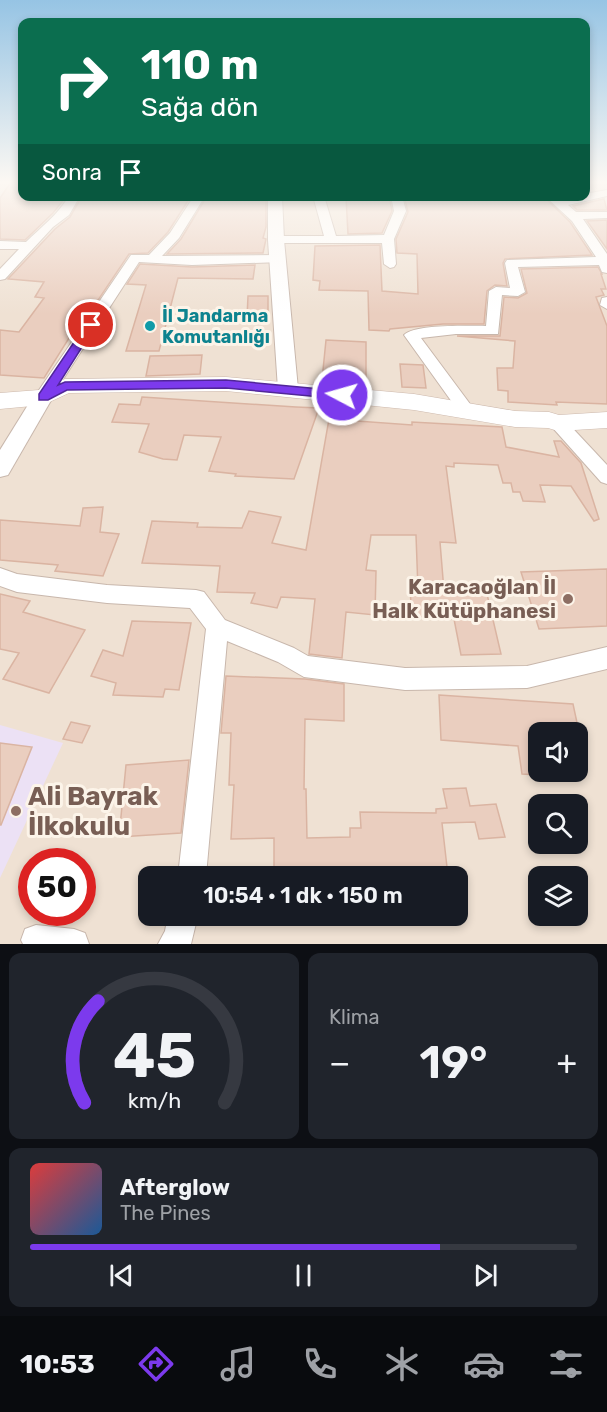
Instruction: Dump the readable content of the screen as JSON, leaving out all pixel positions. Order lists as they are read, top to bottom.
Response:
{
  "places": ["İl Jandarma Komutanlığı", "Karacaoğlan İl Halk Kütüphanesi", "Ali Bayrak İlkokulu"],
  "page": {
    "turn": ["110 m", "Sağa dön"],
    "then": "Sonra",
    "limit": "50",
    "trip": "10:54 · 1 dk · 150 m",
    "tile": "Klima",
    "heat": ["−", "19°", "+"],
    "song": ["Afterglow", "The Pines"],
    "tabs": "10:53",
    "gauge": ["45", "km/h"]
  }
}
